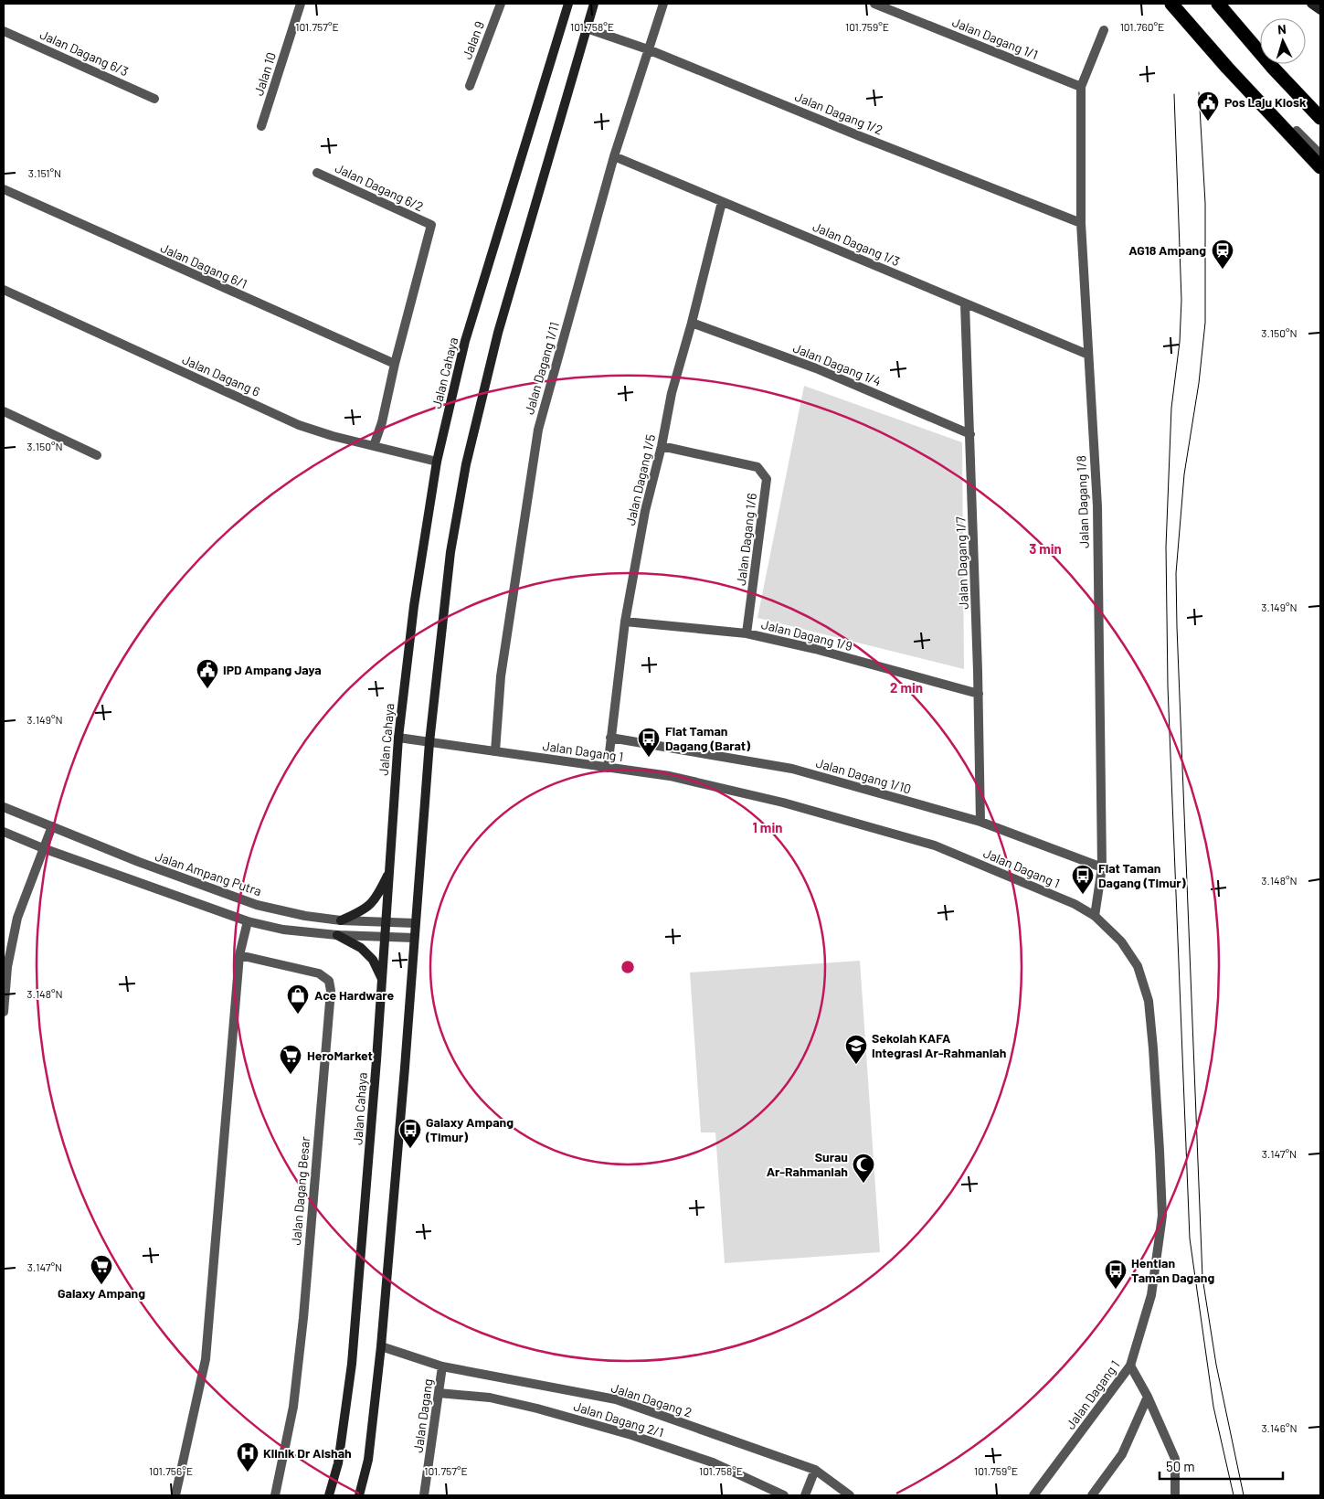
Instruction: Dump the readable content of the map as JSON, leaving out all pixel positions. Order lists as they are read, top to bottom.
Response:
{
  "streets": {
    "main road": ["Jalan Cahaya"],
    "street": [
      "Jalan Dagang 1/1",
      "Jalan 9",
      "Jalan Dagang 6/3",
      "Jalan 10",
      "Jalan Dagang 1/2",
      "Jalan Dagang 6/2",
      "Jalan Dagang 1/3",
      "Jalan Dagang 6/1",
      "Jalan Dagang 1/4",
      "Jalan Dagang 1/11",
      "Jalan Dagang 6",
      "Jalan Dagang 1/5",
      "Jalan Dagang 1/8",
      "Jalan Dagang 1/6",
      "Jalan Dagang 1/7",
      "Jalan Dagang 1/9",
      "Jalan Dagang 1",
      "Jalan Dagang 1/10",
      "Jalan Ampang Putra",
      "Jalan Dagang Besar",
      "Jalan Dagang 2",
      "Jalan Dagang",
      "Jalan Dagang 2/1"
    ]
  },
  "crossings": [
    ["Jalan Dagang 1/1", "Jalan Dagang 1/8"],
    ["Jalan Dagang 1/2", "Jalan Dagang 1/11"],
    ["Jalan Dagang 1/2", "Jalan Dagang 1/8"],
    ["Jalan Dagang 6/2", "Jalan Dagang 6/1"],
    ["Jalan Dagang 1/3", "Jalan Dagang 1/11"],
    ["Jalan Dagang 1/3", "Jalan Dagang 1/5"],
    ["Jalan Dagang 1/3", "Jalan Dagang 1/8"],
    ["Jalan Dagang 1/3", "Jalan Dagang 1/7"],
    ["Jalan Dagang 1/4", "Jalan Dagang 1/5"],
    ["Jalan Dagang 1/4", "Jalan Dagang 1/7"],
    ["Jalan Dagang 1/11", "Jalan Dagang 1"],
    ["Jalan Cahaya", "Jalan Dagang 6"],
    ["Jalan Cahaya", "Jalan Dagang 1"],
    ["Jalan Cahaya", "Jalan Ampang Putra"],
    ["Jalan Dagang 1/5", "Jalan Dagang 1/6"],
    ["Jalan Dagang 1/5", "Jalan Dagang 1/9"],
    ["Jalan Dagang 1/5", "Jalan Dagang 1"],
    ["Jalan Dagang 1/5", "Jalan Dagang 1/10"],
    ["Jalan Dagang 1/8", "Jalan Dagang 1"],
    ["Jalan Dagang 1/8", "Jalan Dagang 1/10"],
    ["Jalan Dagang 1/6", "Jalan Dagang 1/9"],
    ["Jalan Dagang 1/7", "Jalan Dagang 1/9"],
    ["Jalan Dagang 1/7", "Jalan Dagang 1/10"],
    ["Jalan Dagang 2", "Jalan Dagang"],
    ["Jalan Dagang", "Jalan Dagang 2/1"]
  ],
  "places": {
    "public building": ["Pos Laju Kiosk", "IPD Ampang Jaya"],
    "station": ["AG18 Ampang"],
    "bus stop": [
      "Flat Taman Dagang (Barat)",
      "Flat Taman Dagang (Timur)",
      "Galaxy Ampang (Timur)",
      "Hentian Taman Dagang"
    ],
    "shop": ["Ace Hardware"],
    "school or university": ["Sekolah KAFA Integrasi Ar-Rahmaniah"],
    "supermarket": ["HeroMarket", "Galaxy Ampang"],
    "mosque": ["Surau Ar-Rahmaniah"],
    "hospital": ["Klinik Dr Aishah"]
  },
  "scale_bar": "50 m",
  "north": "top",
  "coordinates": [
    "101.757°E",
    "101.758°E",
    "101.759°E",
    "101.760°E",
    "3.151°N",
    "3.150°N",
    "3.149°N",
    "3.148°N",
    "3.147°N",
    "3.146°N",
    "101.756°E"
  ],
  "rings": ["3 min", "2 min", "1 min"]
}
